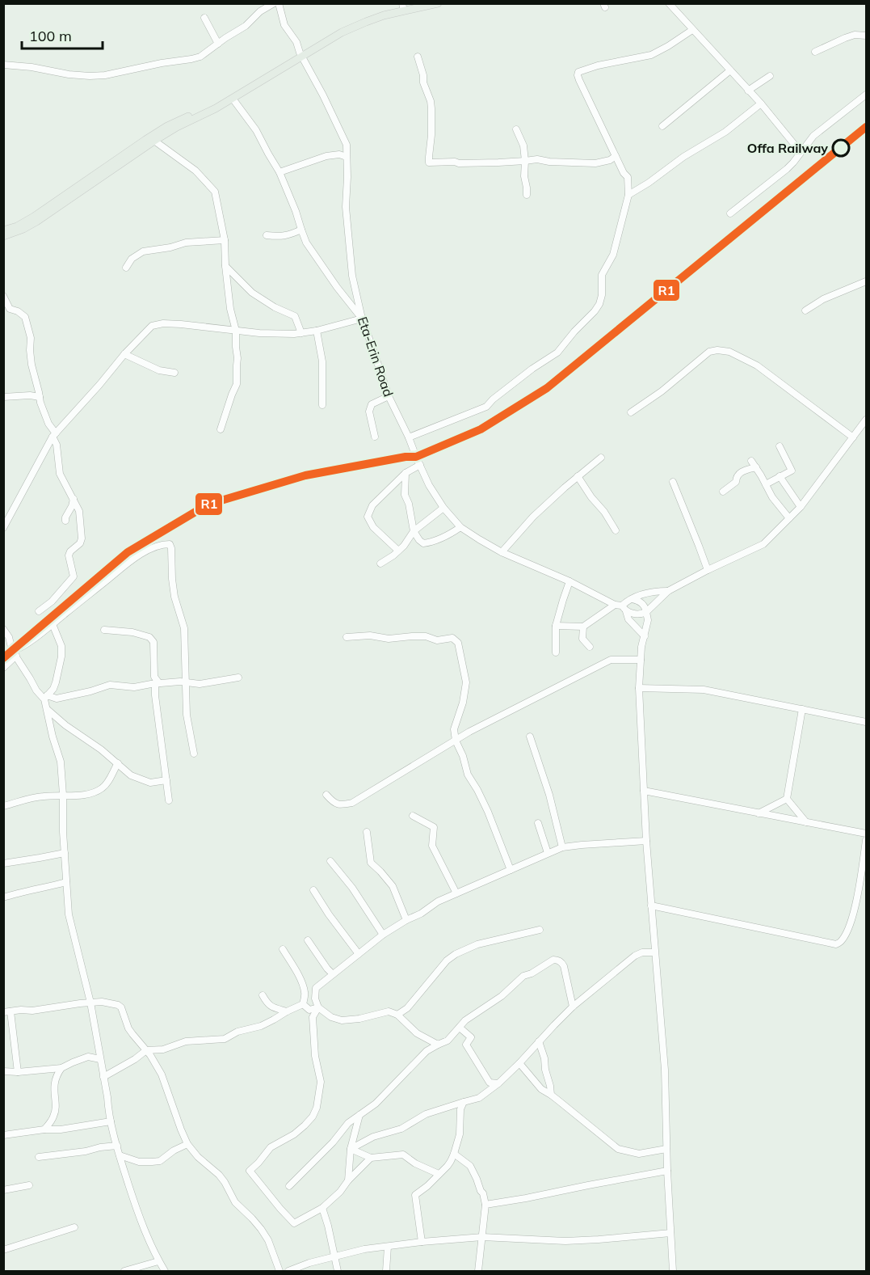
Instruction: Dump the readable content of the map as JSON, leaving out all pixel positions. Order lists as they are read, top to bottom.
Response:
{
  "streets": {
    "street": ["Eta-Erin Road"]
  },
  "places": ["Offa Railway"],
  "lines": ["transit line R1"],
  "scale_bar": "100 m"
}
